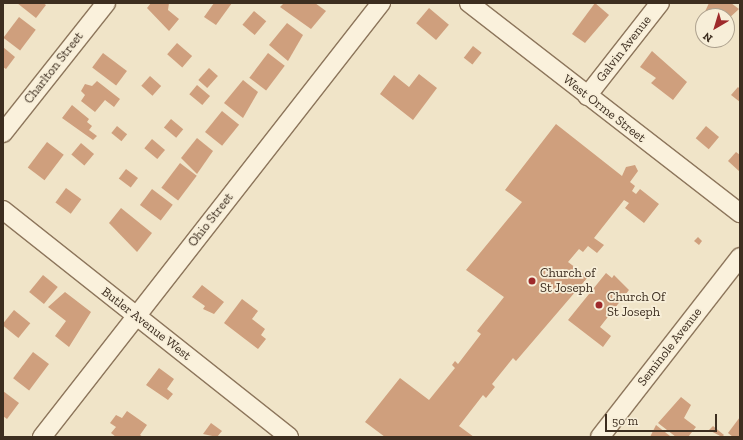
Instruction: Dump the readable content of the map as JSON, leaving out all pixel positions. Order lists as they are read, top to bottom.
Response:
{
  "streets": {
    "street": [
      "Galvin Avenue",
      "Charlton Street",
      "West Orme Street",
      "Ohio Street",
      "Butler Avenue West",
      "Seminole Avenue"
    ]
  },
  "crossings": [
    ["Galvin Avenue", "West Orme Street"],
    ["Ohio Street", "Butler Avenue West"]
  ],
  "places": ["Church of St Joseph", "Church Of St Joseph"],
  "scale_bar": "50 m",
  "north": "bottom left"
}
